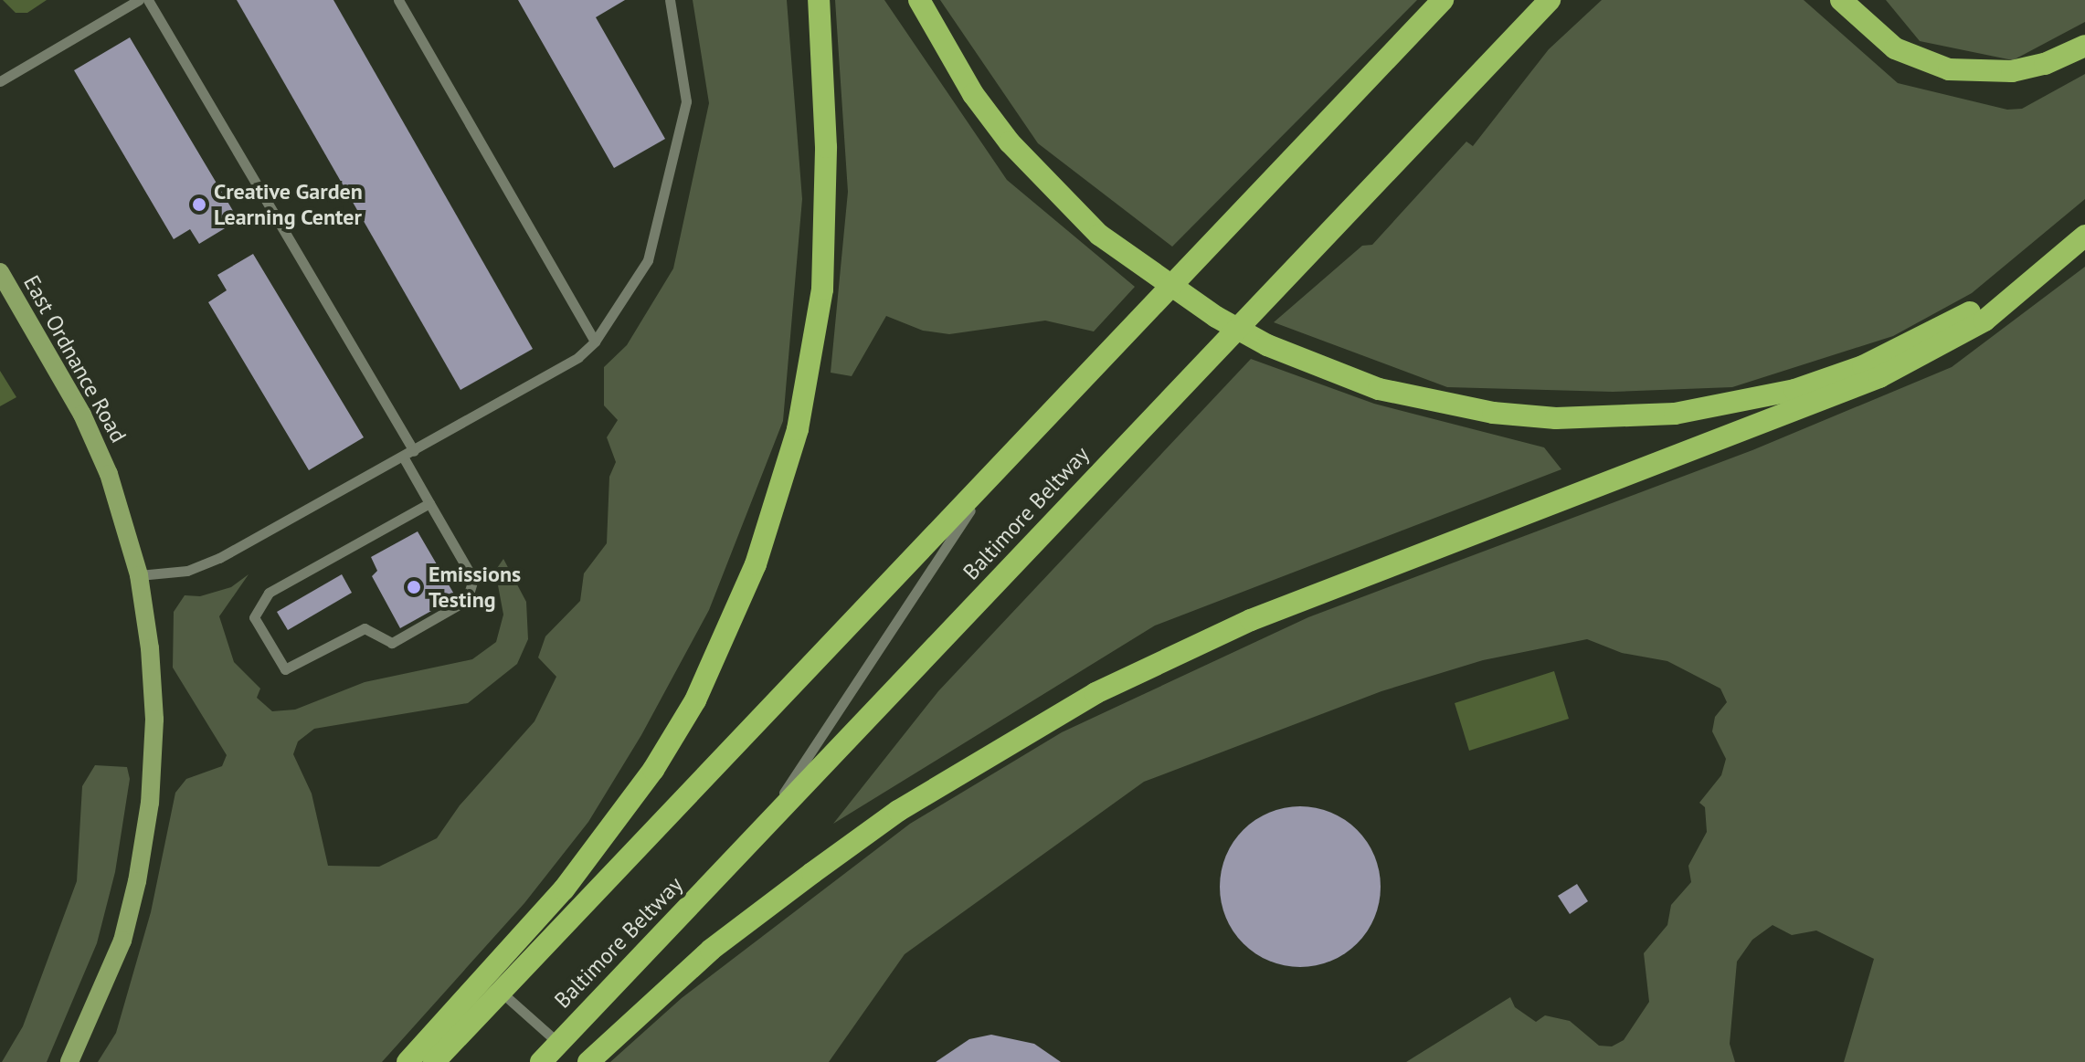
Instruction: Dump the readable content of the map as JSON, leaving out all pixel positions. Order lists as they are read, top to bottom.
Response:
{
  "streets": {
    "highway": ["Baltimore Beltway"],
    "main road": ["East Ordnance Road"]
  },
  "places": ["Creative Garden Learning Center", "Emissions Testing"]
}
